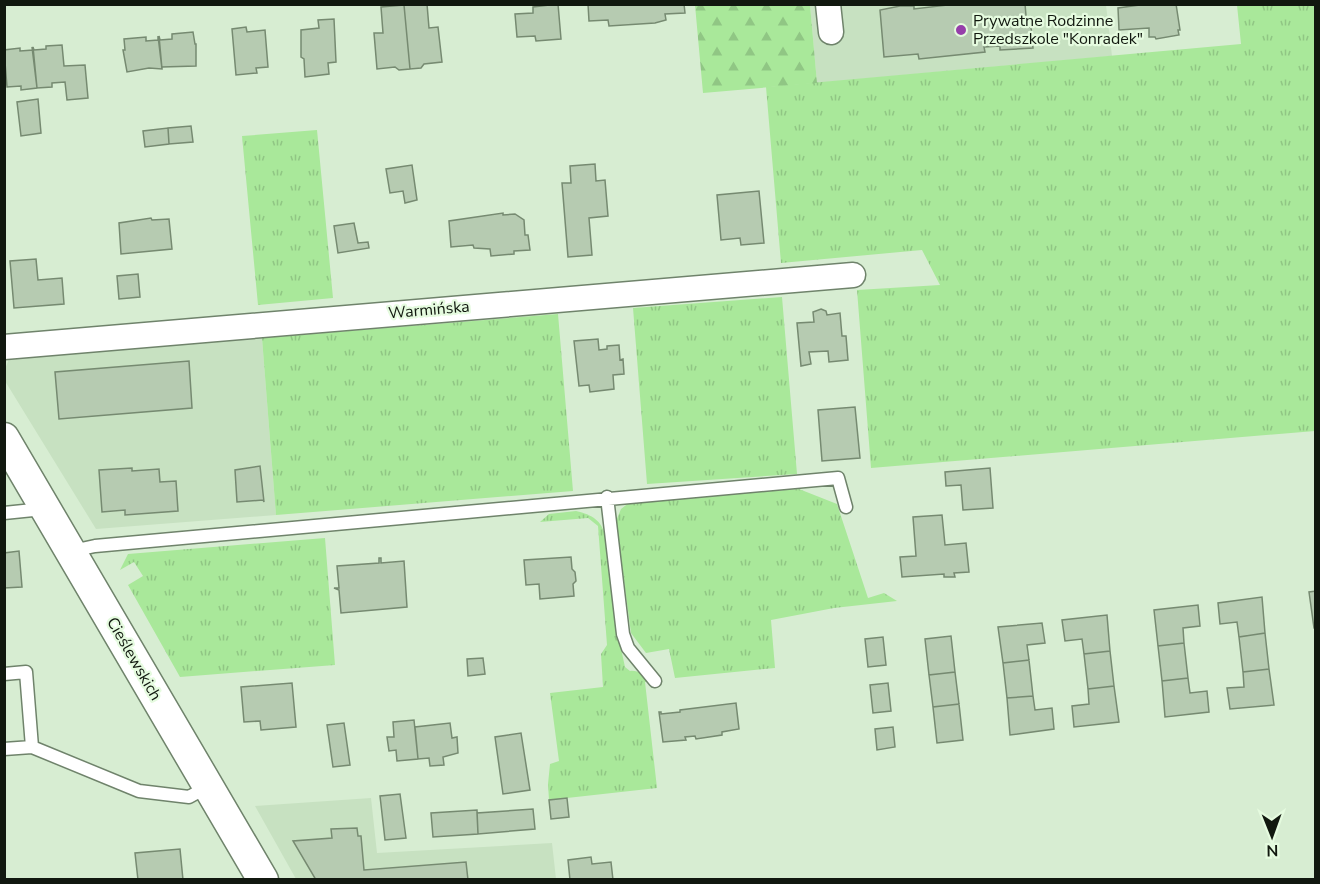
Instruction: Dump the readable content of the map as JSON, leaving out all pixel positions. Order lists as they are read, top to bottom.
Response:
{
  "streets": {
    "street": ["Warmińska", "Cieślewskich"]
  },
  "places": ["Prywatne Rodzinne Przedszkole \"Konradek\""],
  "north": "bottom"
}
